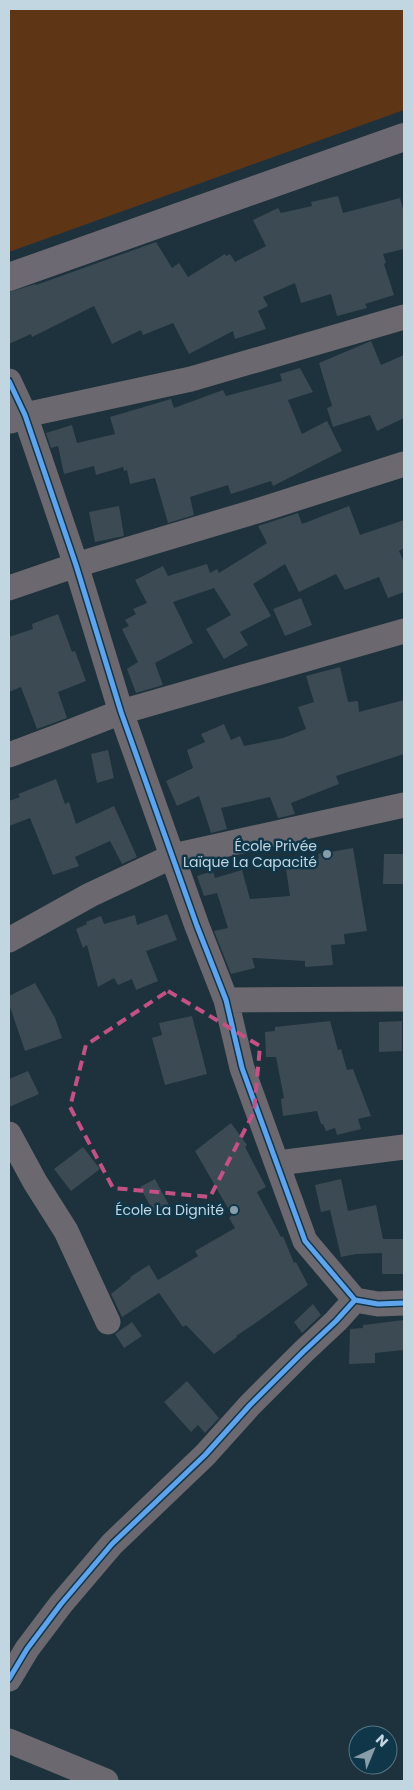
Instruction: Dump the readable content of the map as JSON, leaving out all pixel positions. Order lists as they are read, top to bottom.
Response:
{
  "places": ["École Privée Laïque La Capacité", "École La Dignité"],
  "north": "top right"
}
